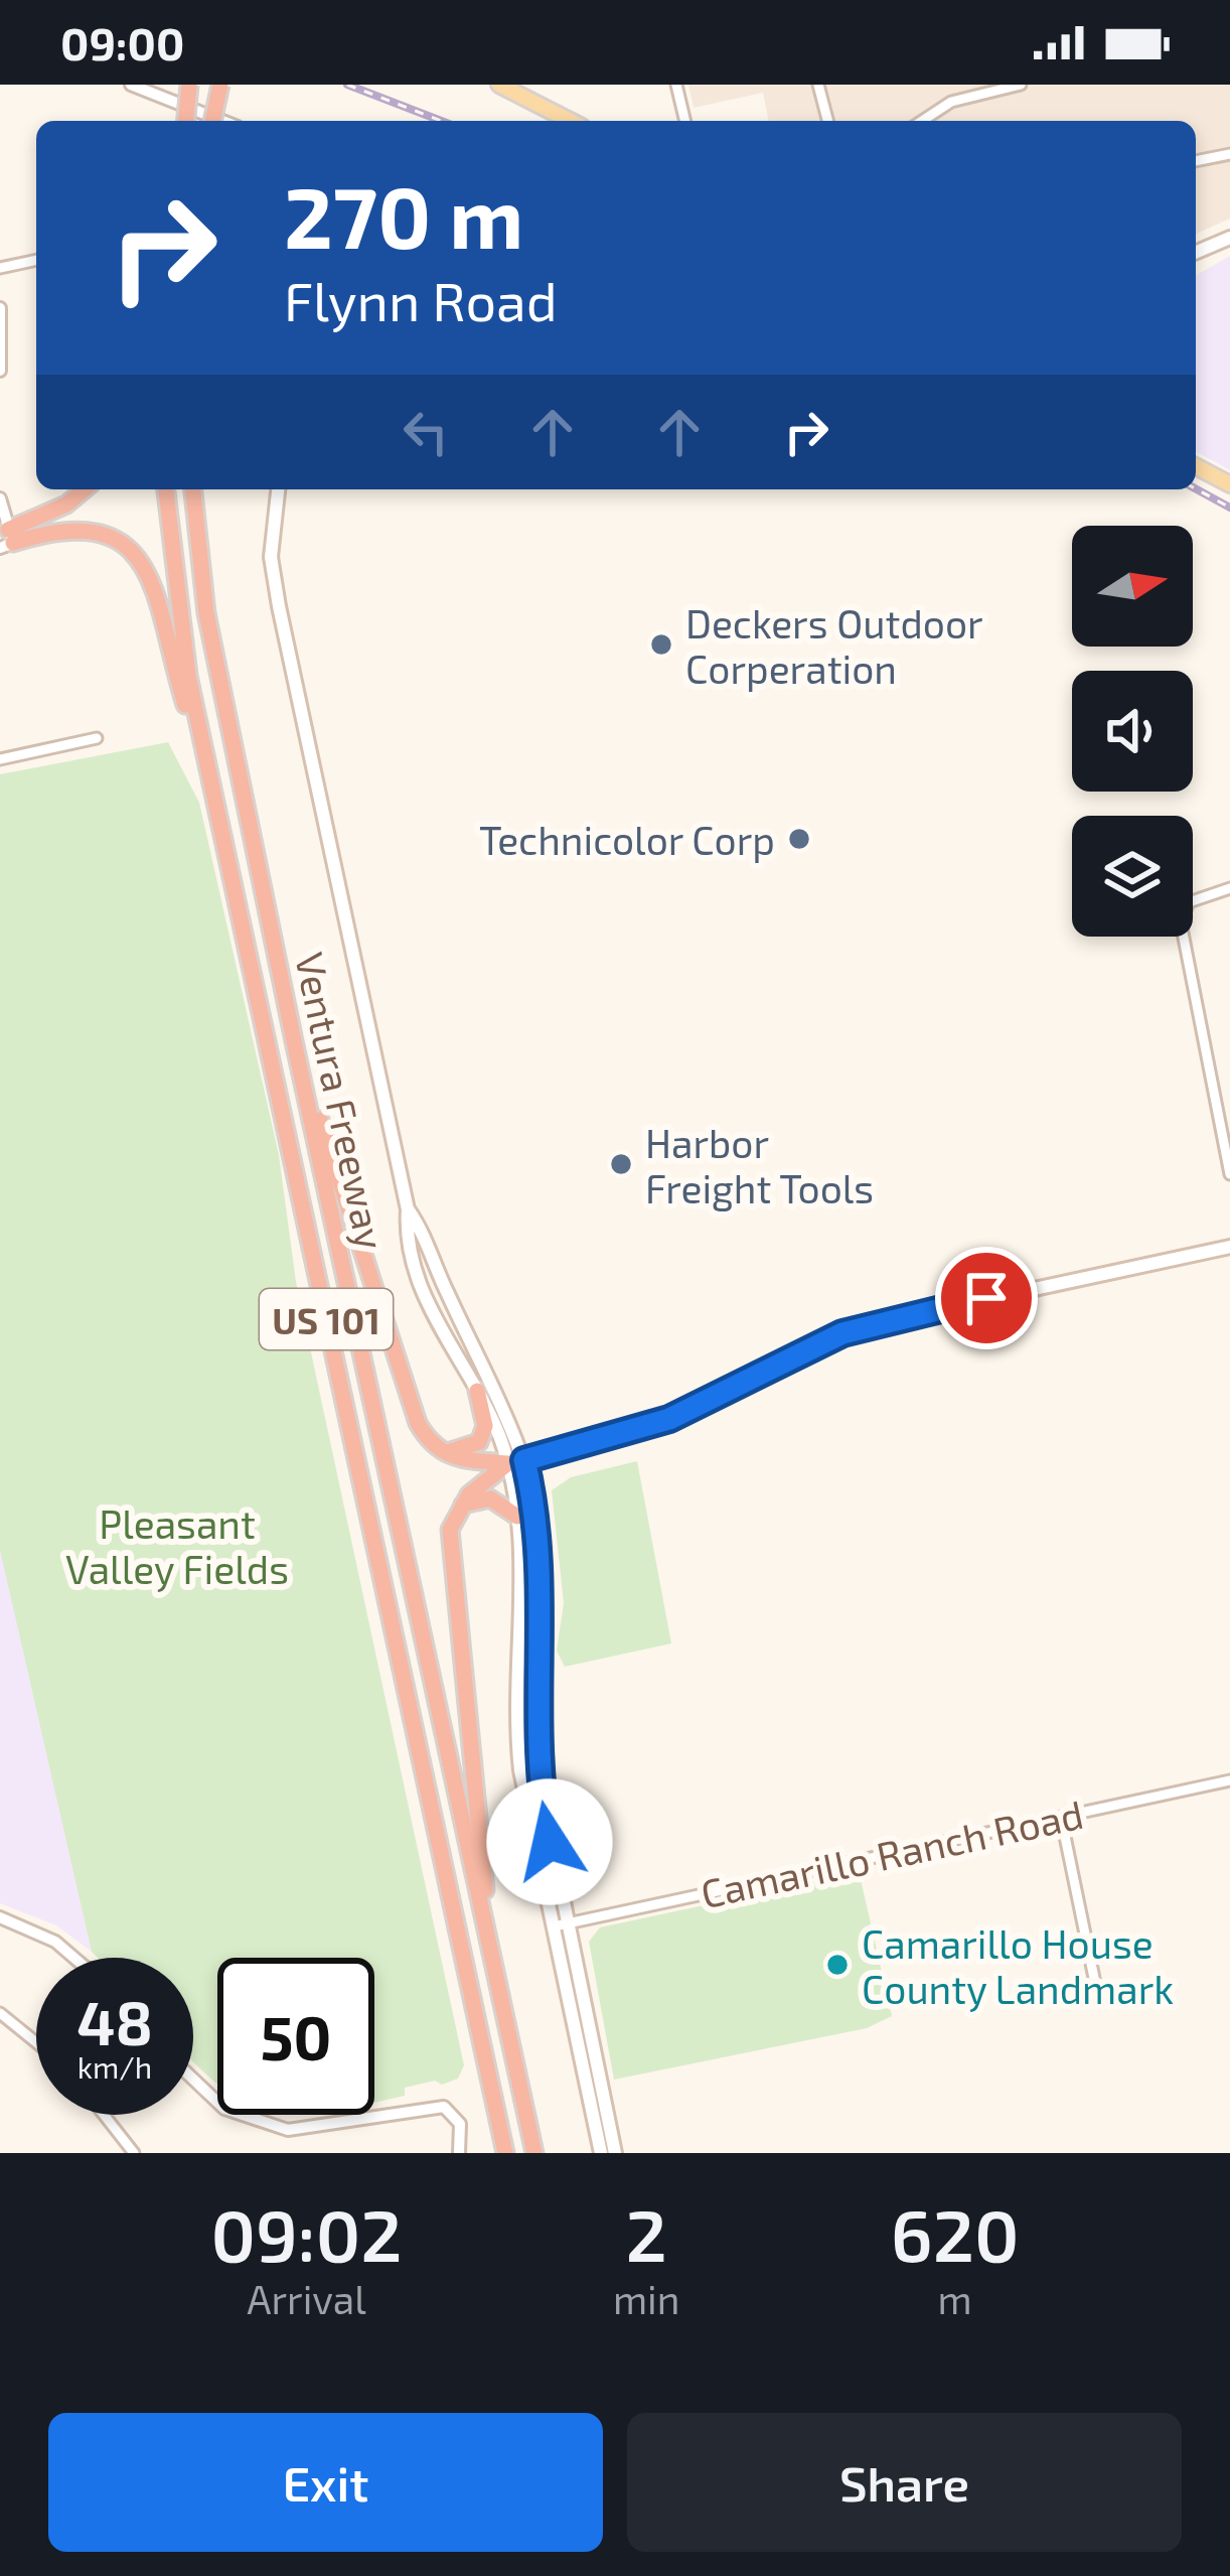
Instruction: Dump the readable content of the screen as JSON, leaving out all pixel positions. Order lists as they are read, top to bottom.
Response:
{
  "streets": {
    "highway": ["Ventura Freeway", "US 101"],
    "street": ["Camarillo Ranch Road"]
  },
  "parks": ["Pleasant Valley Fields"],
  "places": [
    "Deckers Outdoor Corperation",
    "Technicolor Corp",
    "Harbor Freight Tools",
    "Camarillo House County Landmark"
  ],
  "north": "right",
  "page": {
    "status": "09:00",
    "turn": ["270 m", "Flynn Road"],
    "speed": "48 km/h",
    "limit": "50",
    "eta": [
      "09:02",
      "Arrival",
      "2",
      "min",
      "620",
      "m"
    ],
    "buttons": ["Exit", "Share"]
  }
}
